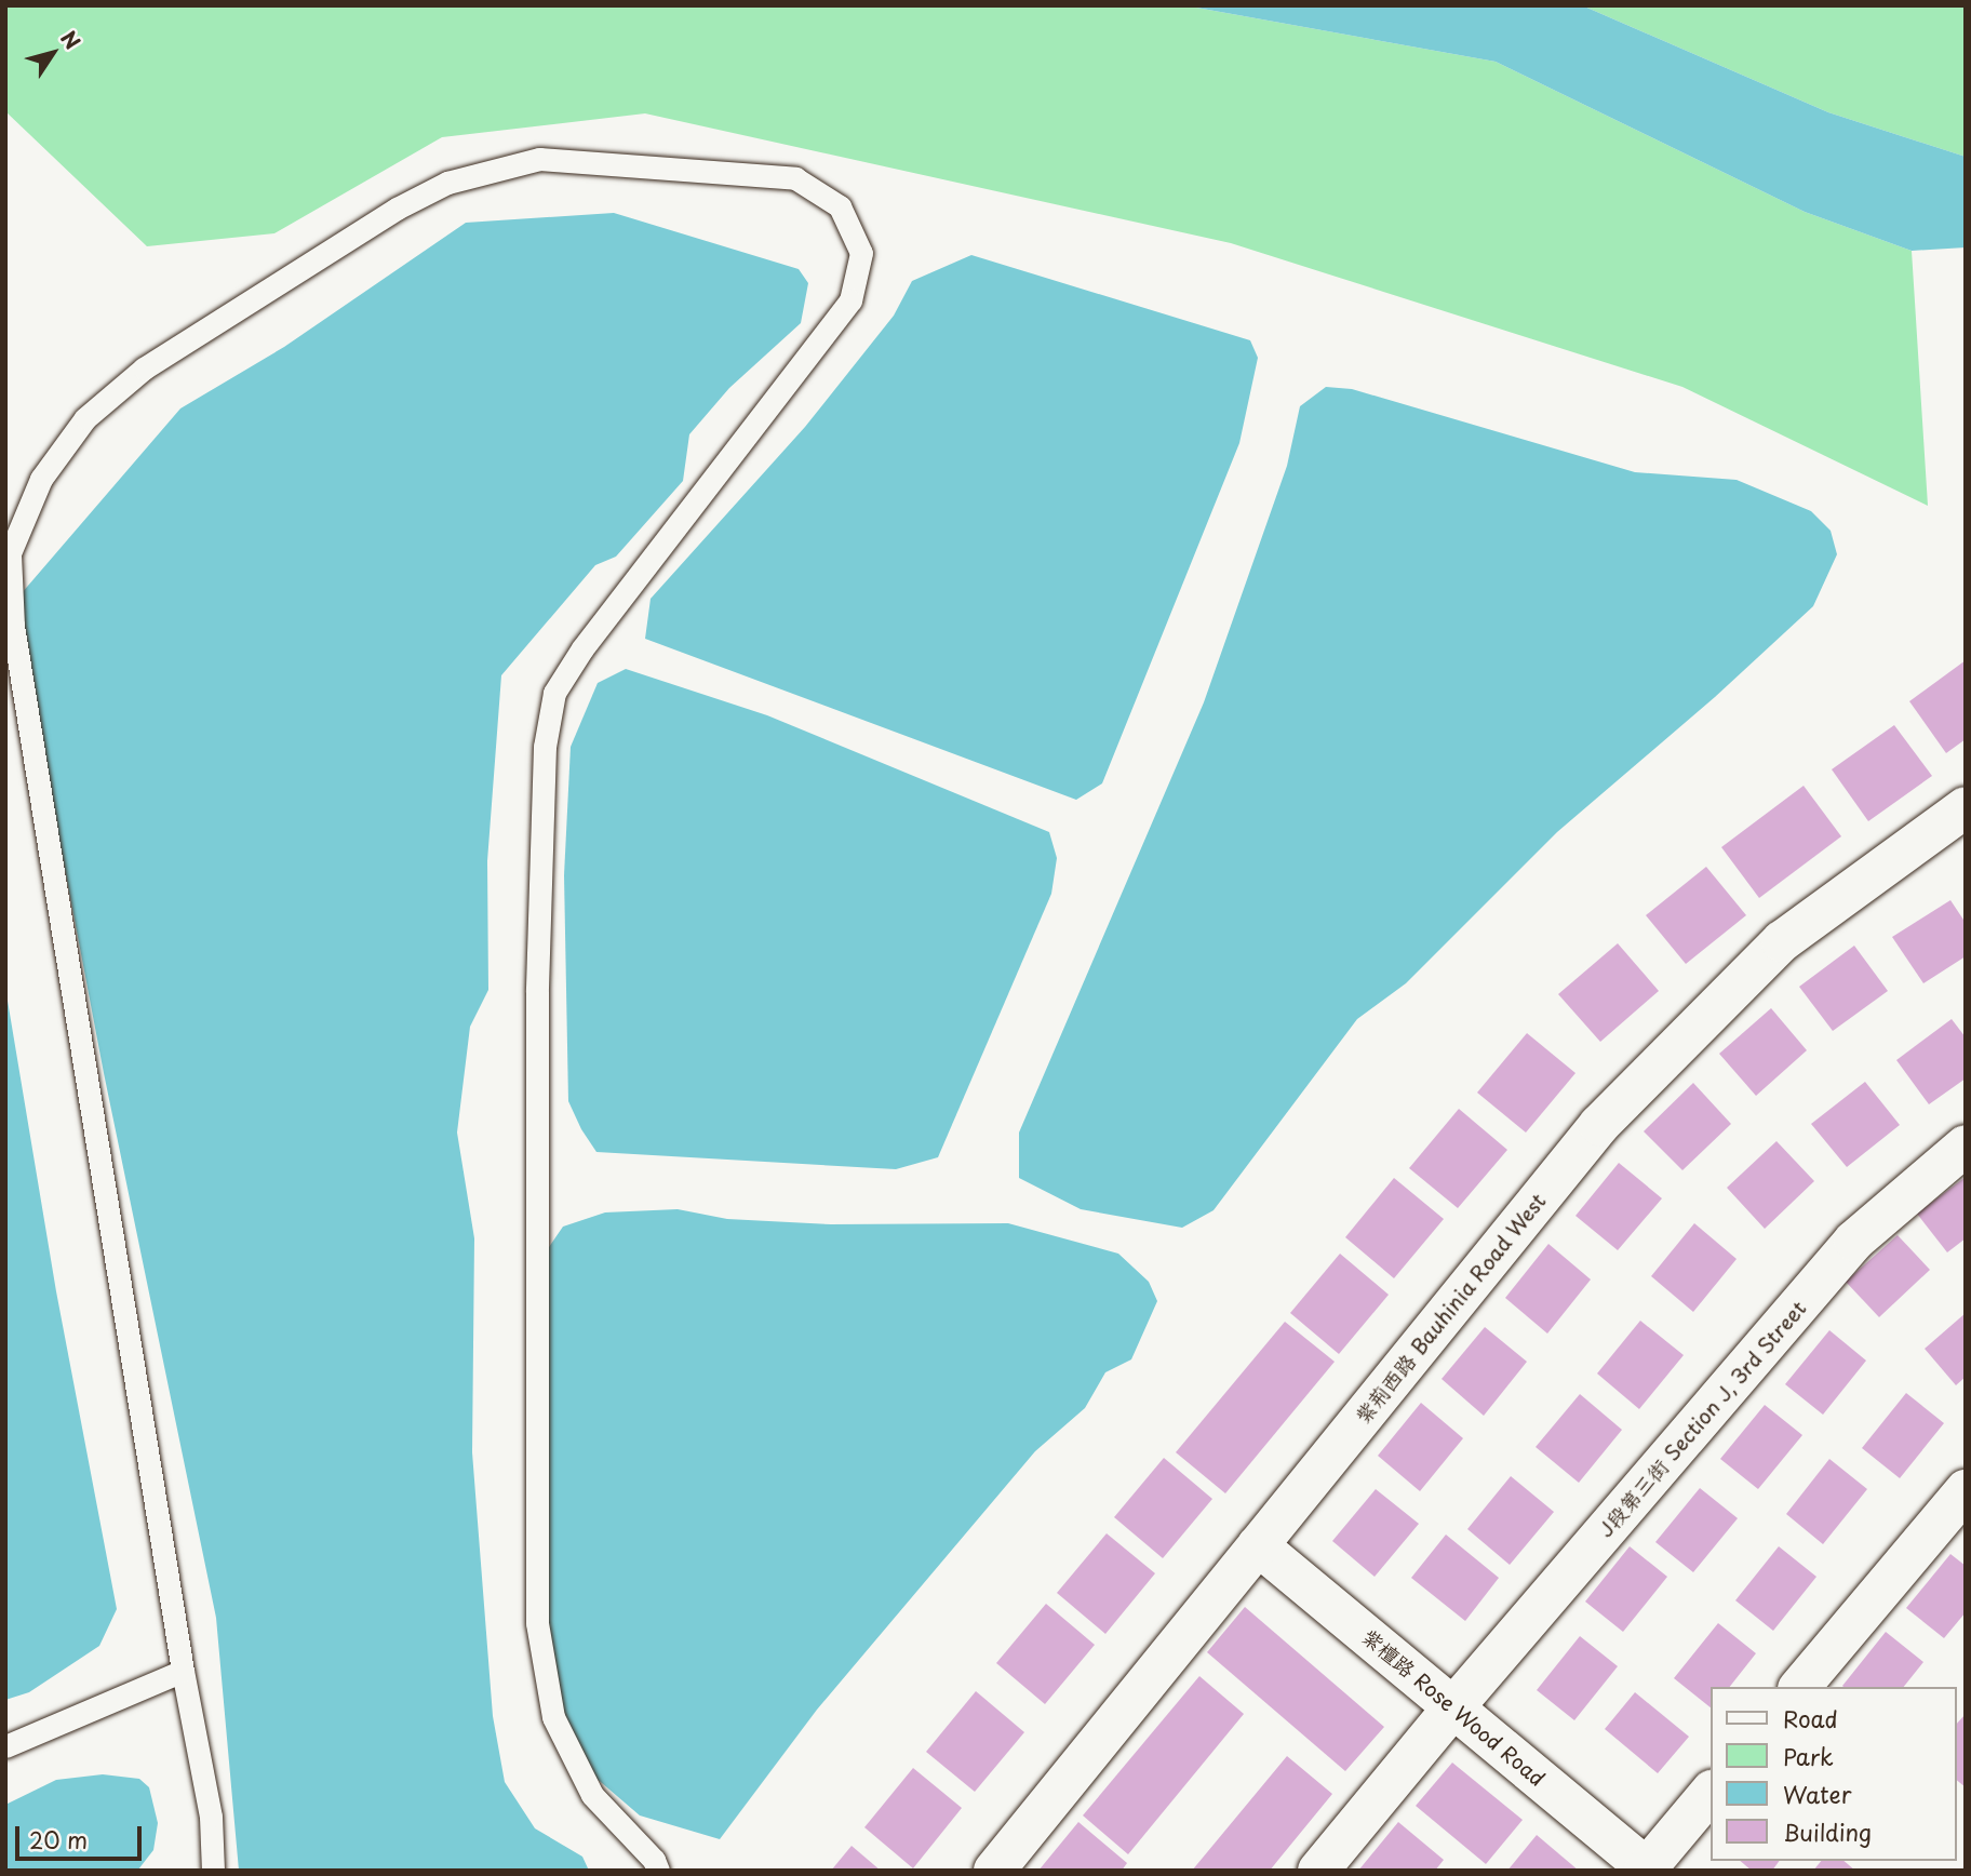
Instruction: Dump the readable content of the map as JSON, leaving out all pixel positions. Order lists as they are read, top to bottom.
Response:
{
  "streets": {
    "street": ["紫荊西路 Bauhinia Road West", "J段第三街 Section J, 3rd Street", "紫檀路 Rose Wood Road"]
  },
  "crossings": [
    ["紫荊西路 Bauhinia Road West", "紫檀路 Rose Wood Road"],
    ["J段第三街 Section J, 3rd Street", "紫檀路 Rose Wood Road"]
  ],
  "legend": [
    "Road",
    "Park",
    "Water",
    "Building"
  ],
  "scale_bar": "20 m",
  "north": "top right"
}
